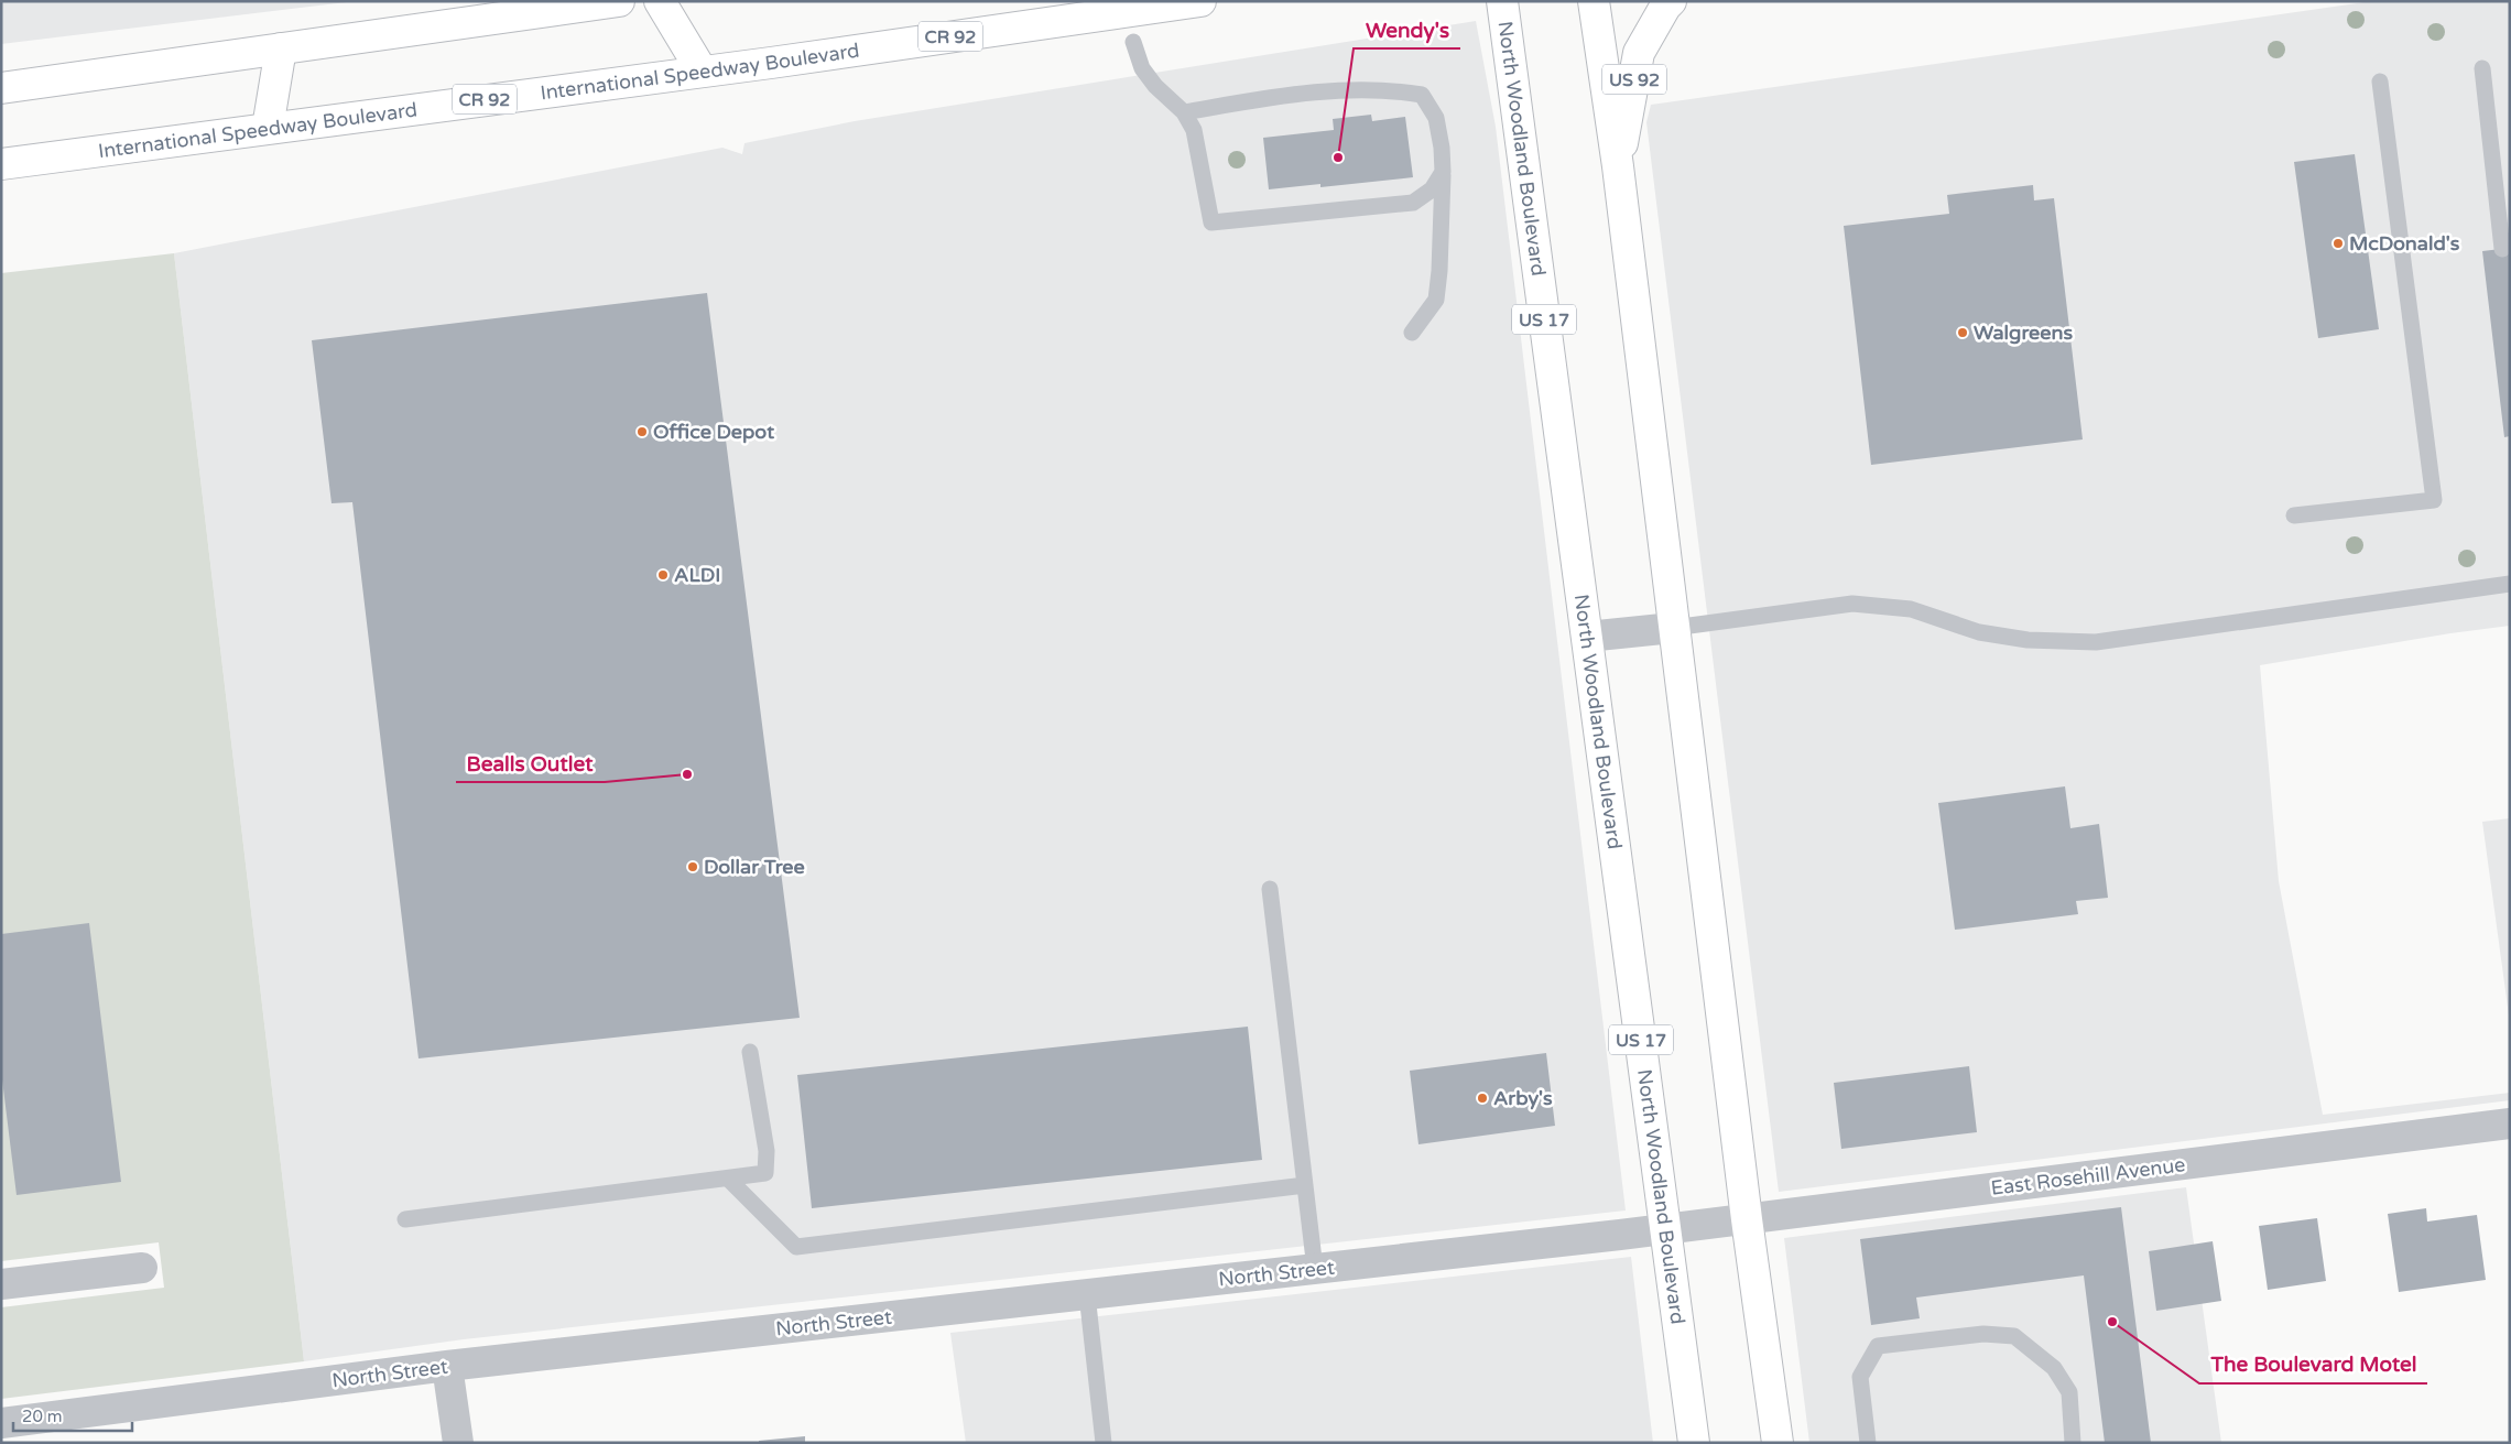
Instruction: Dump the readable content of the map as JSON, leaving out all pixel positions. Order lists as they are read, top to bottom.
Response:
{
  "streets": {
    "main road": [
      "CR 92",
      "International Speedway Boulevard",
      "US 92",
      "North Woodland Boulevard",
      "US 17"
    ],
    "street": ["East Rosehill Avenue", "North Street"]
  },
  "crossings": [
    ["North Woodland Boulevard", "East Rosehill Avenue"],
    ["North Woodland Boulevard", "North Street"],
    ["East Rosehill Avenue", "North Street"]
  ],
  "places": [
    "Wendy's",
    "McDonald's",
    "Walgreens",
    "Office Depot",
    "ALDI",
    "Bealls Outlet",
    "Dollar Tree",
    "Arby's",
    "The Boulevard Motel"
  ],
  "scale_bar": "20 m"
}
